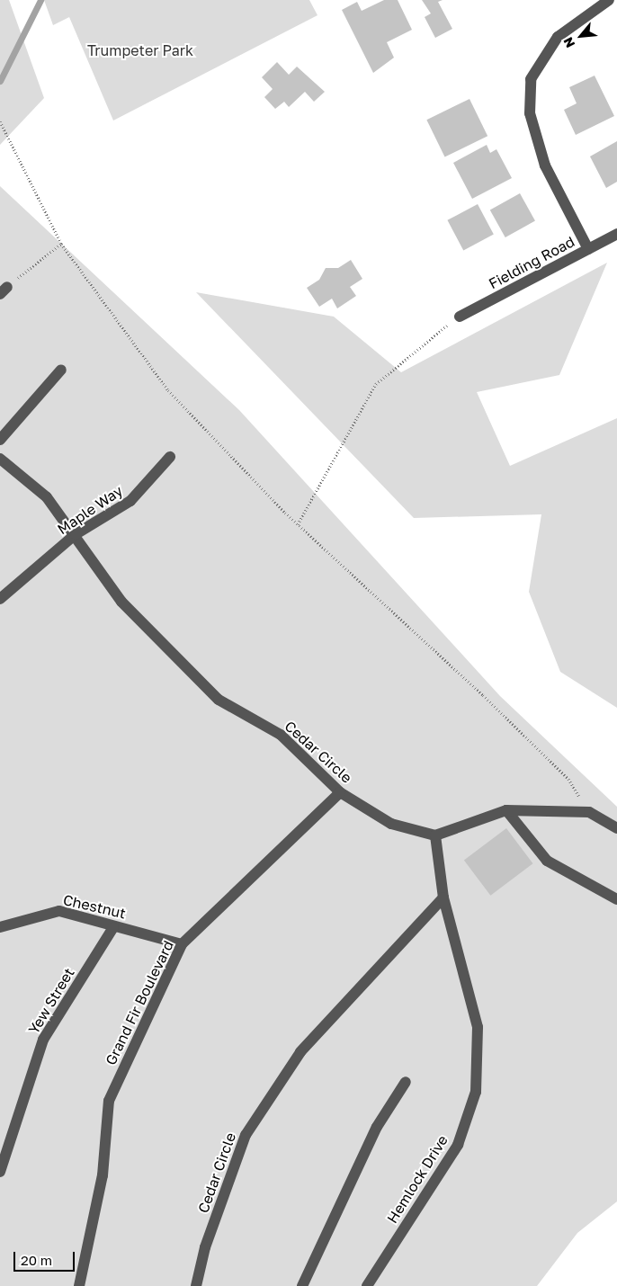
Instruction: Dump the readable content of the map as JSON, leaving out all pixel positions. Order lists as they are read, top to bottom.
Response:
{
  "streets": {
    "street": [
      "Fielding Road",
      "Maple Way",
      "Cedar Circle",
      "Chestnut",
      "Yew Street",
      "Grand Fir Boulevard",
      "Hemlock Drive"
    ]
  },
  "crossings": [
    ["Maple Way", "Cedar Circle"],
    ["Cedar Circle", "Grand Fir Boulevard"],
    ["Cedar Circle", "Hemlock Drive"],
    ["Chestnut", "Yew Street"],
    ["Chestnut", "Grand Fir Boulevard"]
  ],
  "parks": ["Trumpeter Park"],
  "scale_bar": "20 m",
  "north": "bottom left"
}
